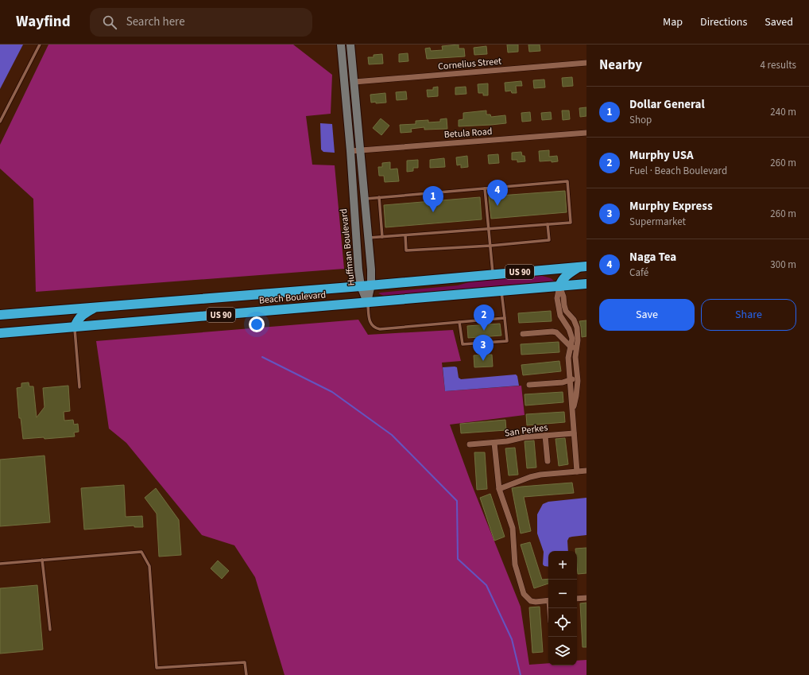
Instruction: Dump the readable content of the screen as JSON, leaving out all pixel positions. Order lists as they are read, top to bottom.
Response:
{
  "streets": {
    "highway": ["US 90", "Beach Boulevard"],
    "street": [
      "Cornelius Street",
      "Betula Road",
      "Huffman Boulevard",
      "San Perkes"
    ]
  },
  "crossings": [
    ["Cornelius Street", "Huffman Boulevard"],
    ["Betula Road", "Huffman Boulevard"],
    ["Huffman Boulevard", "US 90"],
    ["Huffman Boulevard", "Beach Boulevard"]
  ],
  "page": {
    "header": "Wayfind",
    "search": "Search here",
    "nav": ["Map", "Directions", "Saved"],
    "heading": ["Nearby", "4 results"],
    "list": [
      {
        "mark": "1",
        "name": "Dollar General",
        "note": "Shop",
        "value": "240 m"
      },
      {
        "mark": "2",
        "name": "Murphy USA",
        "note": "Fuel · Beach Boulevard",
        "value": "260 m"
      },
      {
        "mark": "3",
        "name": "Murphy Express",
        "note": "Supermarket",
        "value": "260 m"
      },
      {
        "mark": "4",
        "name": "Naga Tea",
        "note": "Café",
        "value": "300 m"
      }
    ],
    "pins": [
      "4",
      "1",
      "2",
      "3"
    ],
    "buttons": ["Save", "Share"],
    "map_buttons": ["+", "−"]
  }
}
